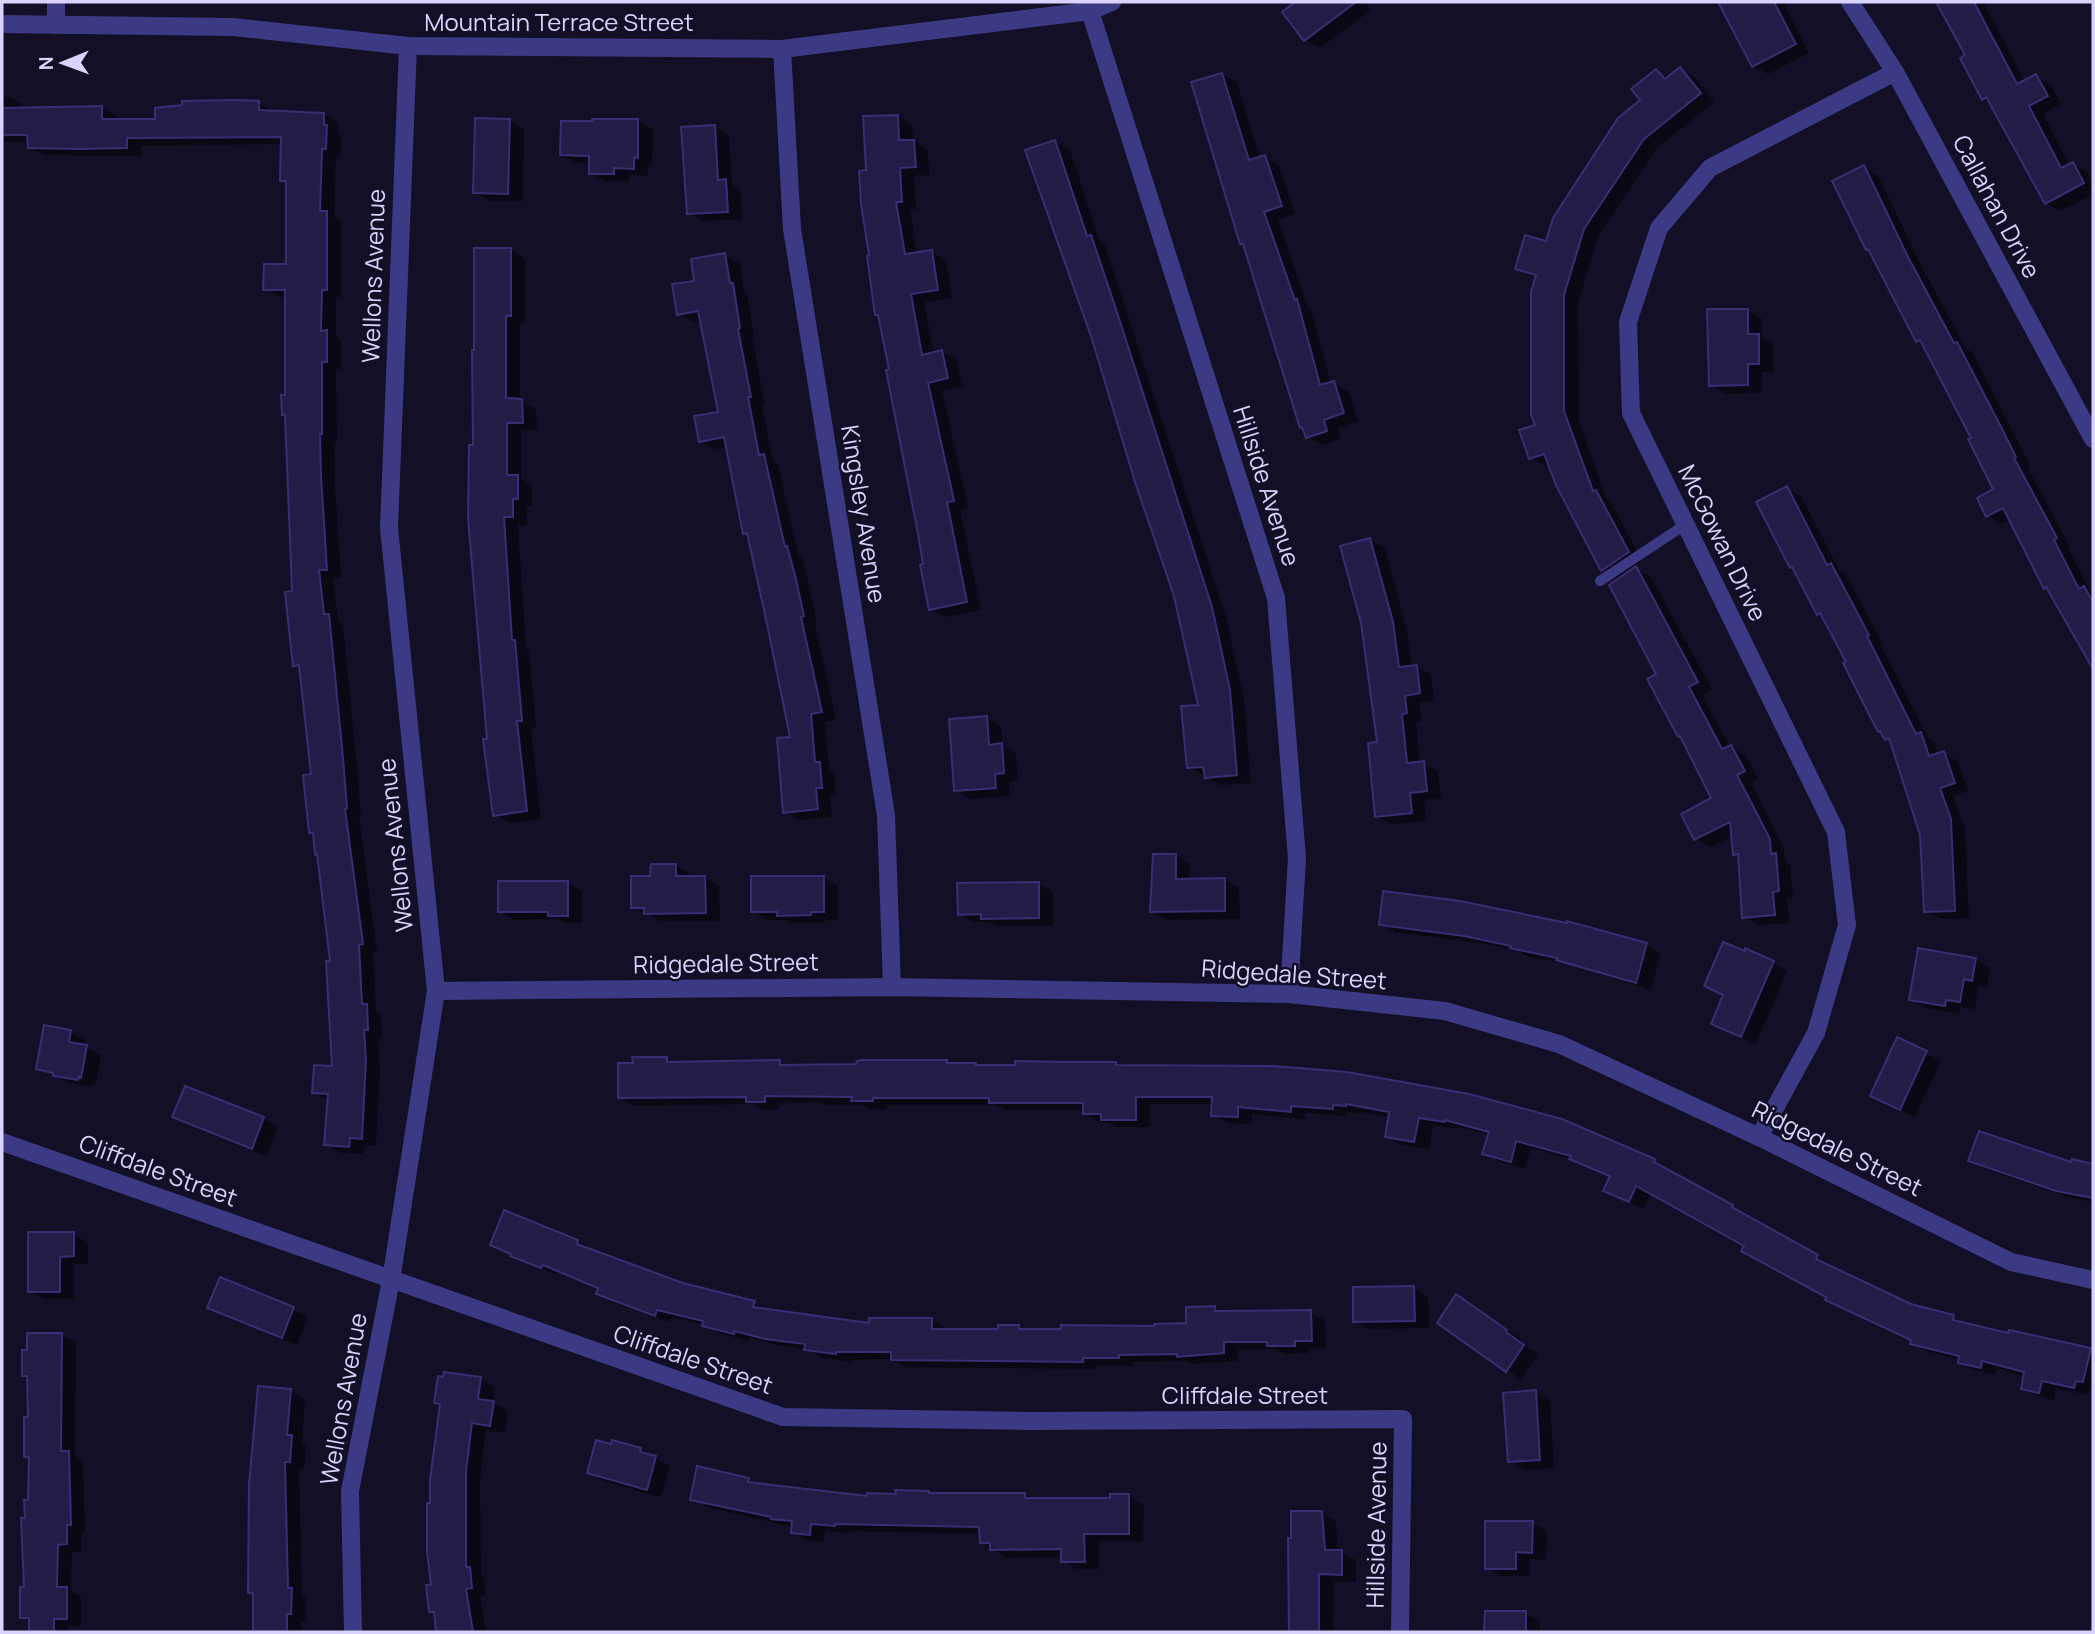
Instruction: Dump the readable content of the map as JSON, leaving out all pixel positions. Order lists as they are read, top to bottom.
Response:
{
  "streets": {
    "street": [
      "Mountain Terrace Street",
      "Callahan Drive",
      "Wellons Avenue",
      "Hillside Avenue",
      "Kingsley Avenue",
      "McGowan Drive",
      "Ridgedale Street",
      "Cliffdale Street"
    ]
  },
  "crossings": [
    ["Mountain Terrace Street", "Wellons Avenue"],
    ["Mountain Terrace Street", "Hillside Avenue"],
    ["Mountain Terrace Street", "Kingsley Avenue"],
    ["Callahan Drive", "McGowan Drive"],
    ["Wellons Avenue", "Ridgedale Street"],
    ["Wellons Avenue", "Cliffdale Street"],
    ["Hillside Avenue", "Ridgedale Street"],
    ["Hillside Avenue", "Cliffdale Street"],
    ["Kingsley Avenue", "Ridgedale Street"],
    ["McGowan Drive", "Ridgedale Street"]
  ],
  "north": "left"
}
